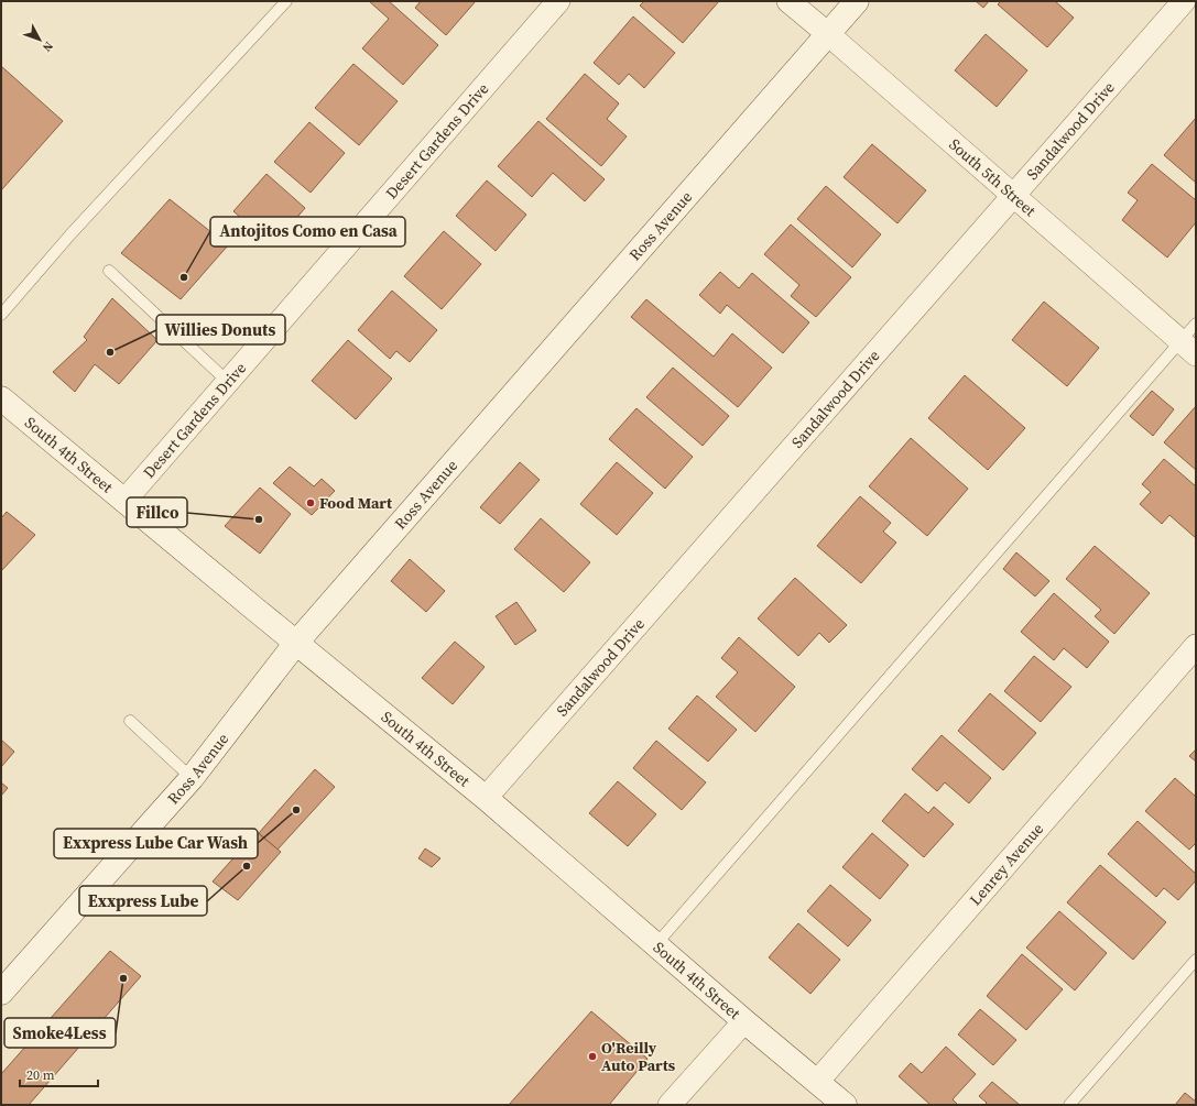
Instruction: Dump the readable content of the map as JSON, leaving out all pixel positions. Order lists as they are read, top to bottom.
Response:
{
  "streets": {
    "street": [
      "Sandalwood Drive",
      "Desert Gardens Drive",
      "South 5th Street",
      "Ross Avenue",
      "South 4th Street",
      "Lenrey Avenue"
    ]
  },
  "crossings": [
    ["Sandalwood Drive", "South 5th Street"],
    ["Sandalwood Drive", "South 4th Street"],
    ["Desert Gardens Drive", "South 4th Street"],
    ["South 5th Street", "Ross Avenue"],
    ["Ross Avenue", "South 4th Street"],
    ["South 4th Street", "Lenrey Avenue"]
  ],
  "places": [
    "Antojitos Como en Casa",
    "Willies Donuts",
    "Food Mart",
    "Fillco",
    "Exxpress Lube Car Wash",
    "Exxpress Lube",
    "Smoke4Less",
    "O'Reilly Auto Parts"
  ],
  "scale_bar": "20 m",
  "north": "bottom right"
}
